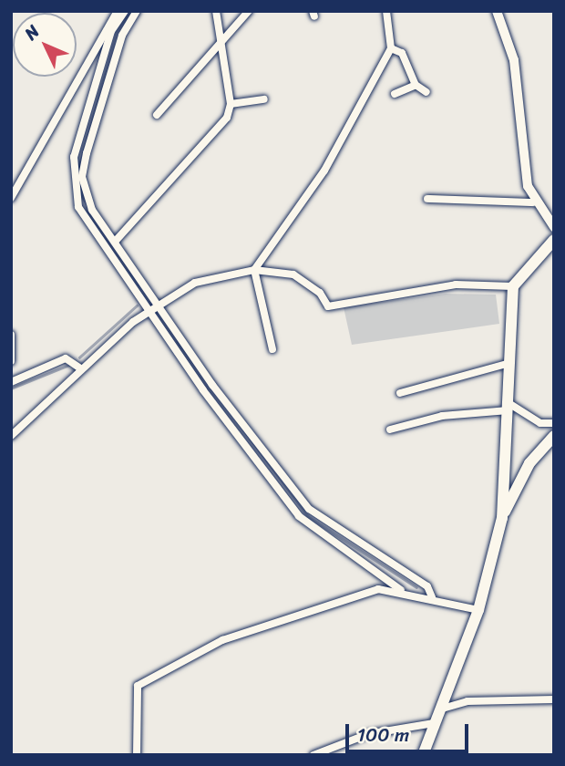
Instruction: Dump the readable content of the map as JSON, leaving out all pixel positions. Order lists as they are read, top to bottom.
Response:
{
  "scale_bar": "100 m",
  "north": "top left"
}
